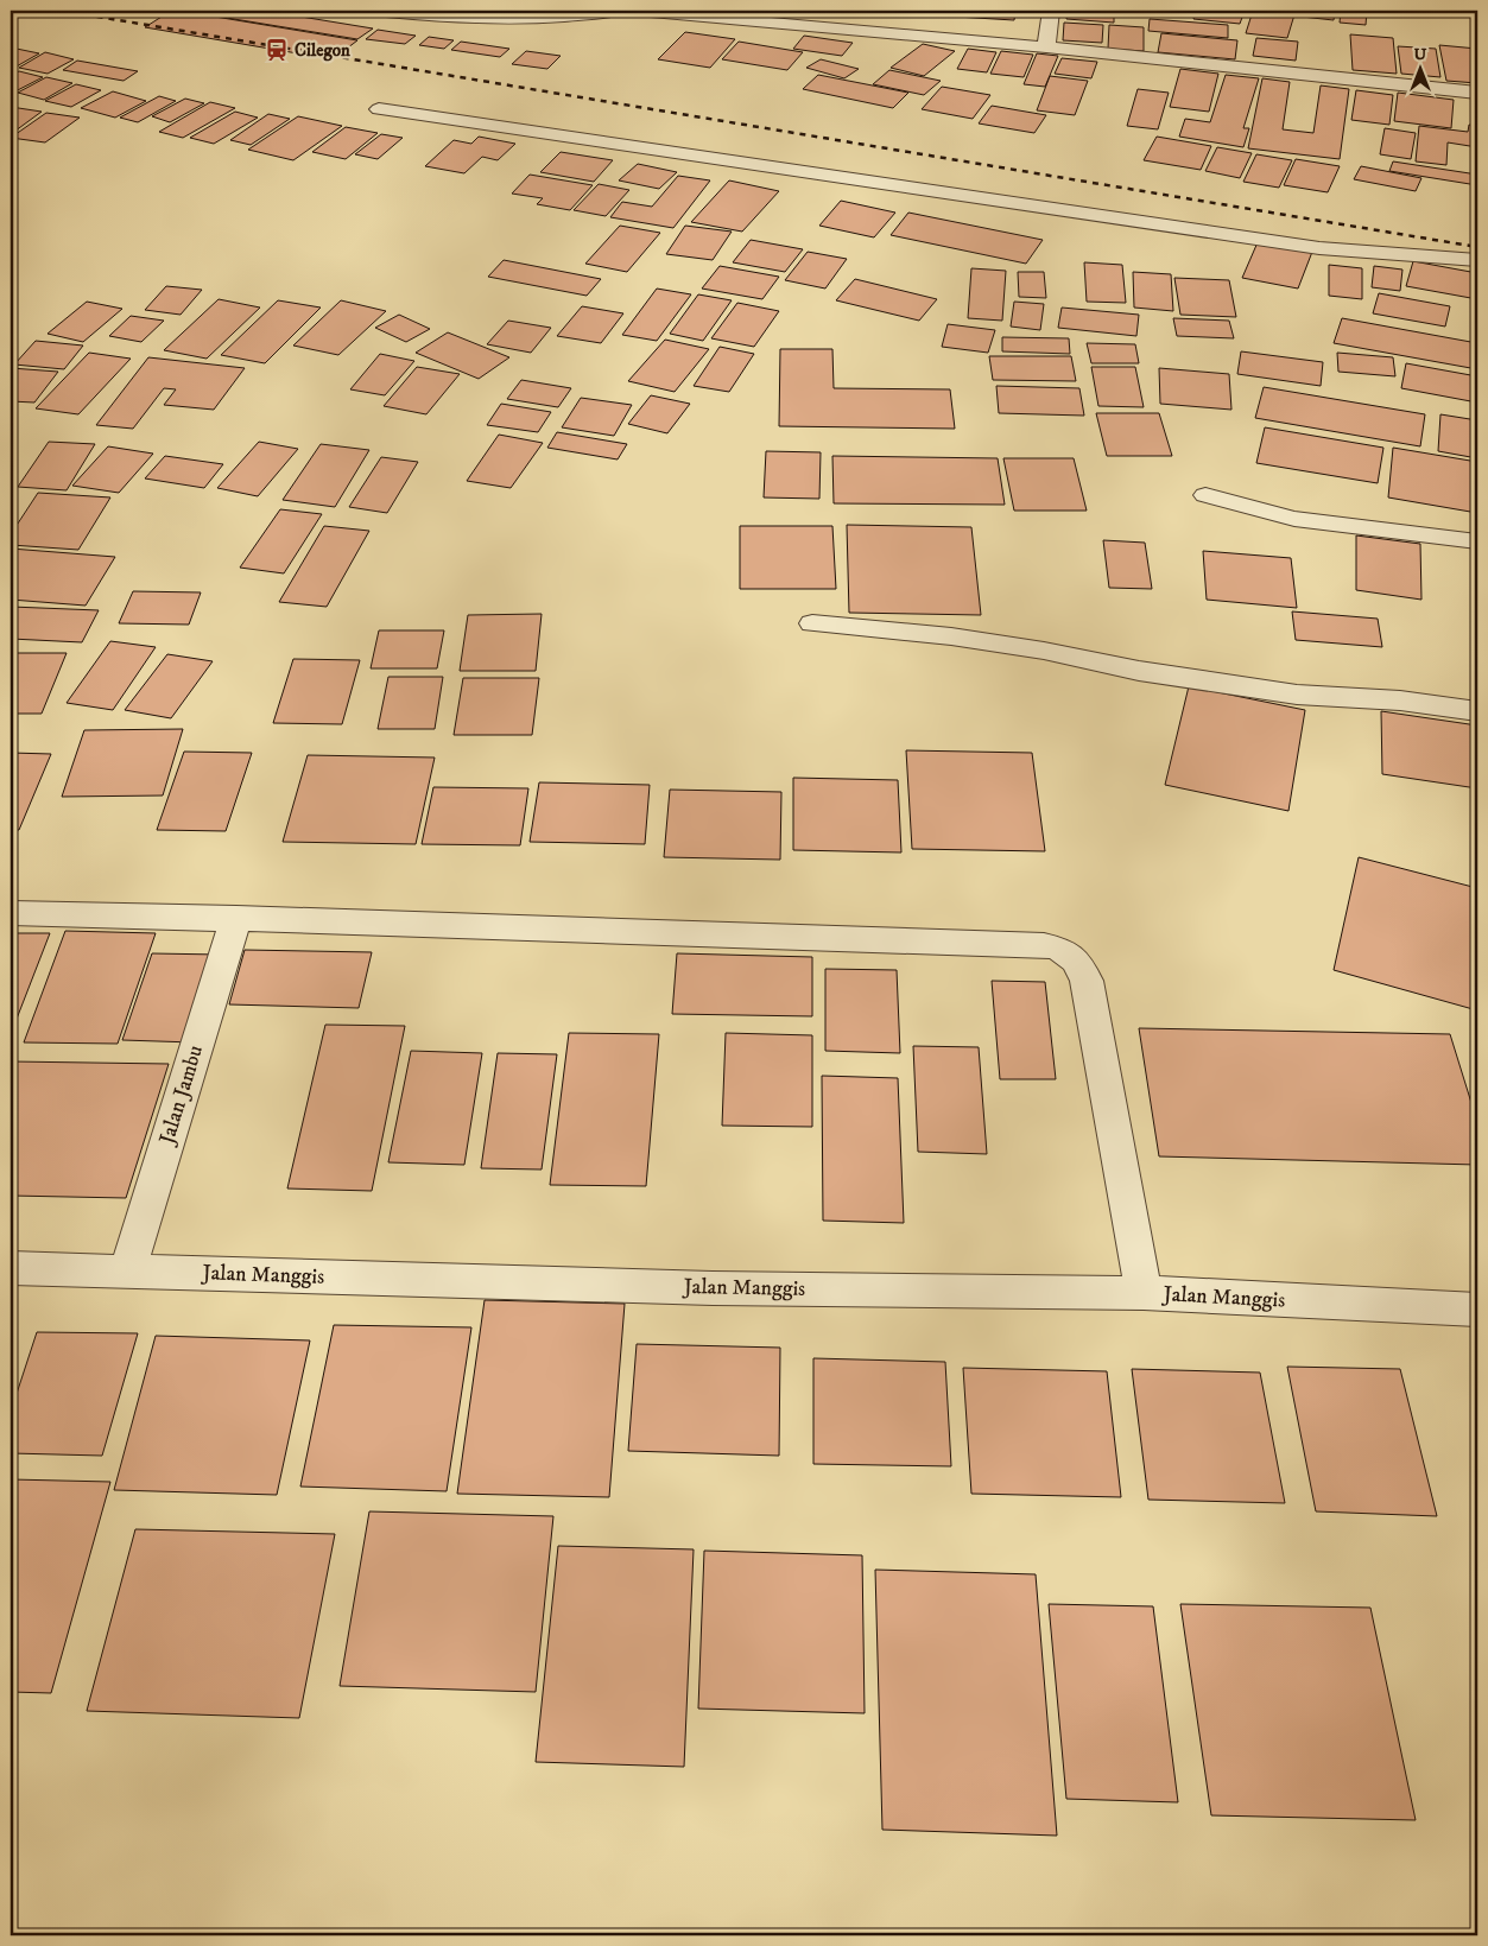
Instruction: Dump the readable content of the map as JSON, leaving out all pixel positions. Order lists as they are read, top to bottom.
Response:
{
  "streets": {
    "street": ["Jalan Jambu", "Jalan Manggis"]
  },
  "crossings": [
    ["Jalan Jambu", "Jalan Manggis"]
  ],
  "places": {
    "station": ["Cilegon"]
  },
  "north": "top"
}
